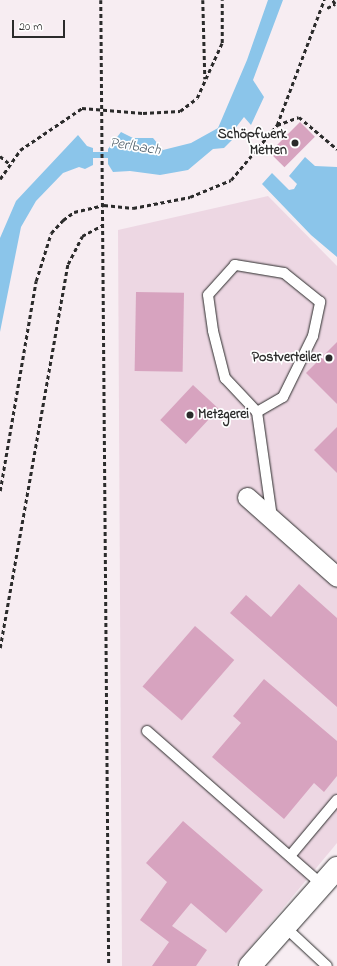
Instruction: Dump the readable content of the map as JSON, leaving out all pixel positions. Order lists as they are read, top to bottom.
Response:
{
  "water": ["Perlbach"],
  "places": ["Schöpfwerk Metten", "Postverteiler", "Metzgerei"],
  "scale_bar": "20 m"
}
